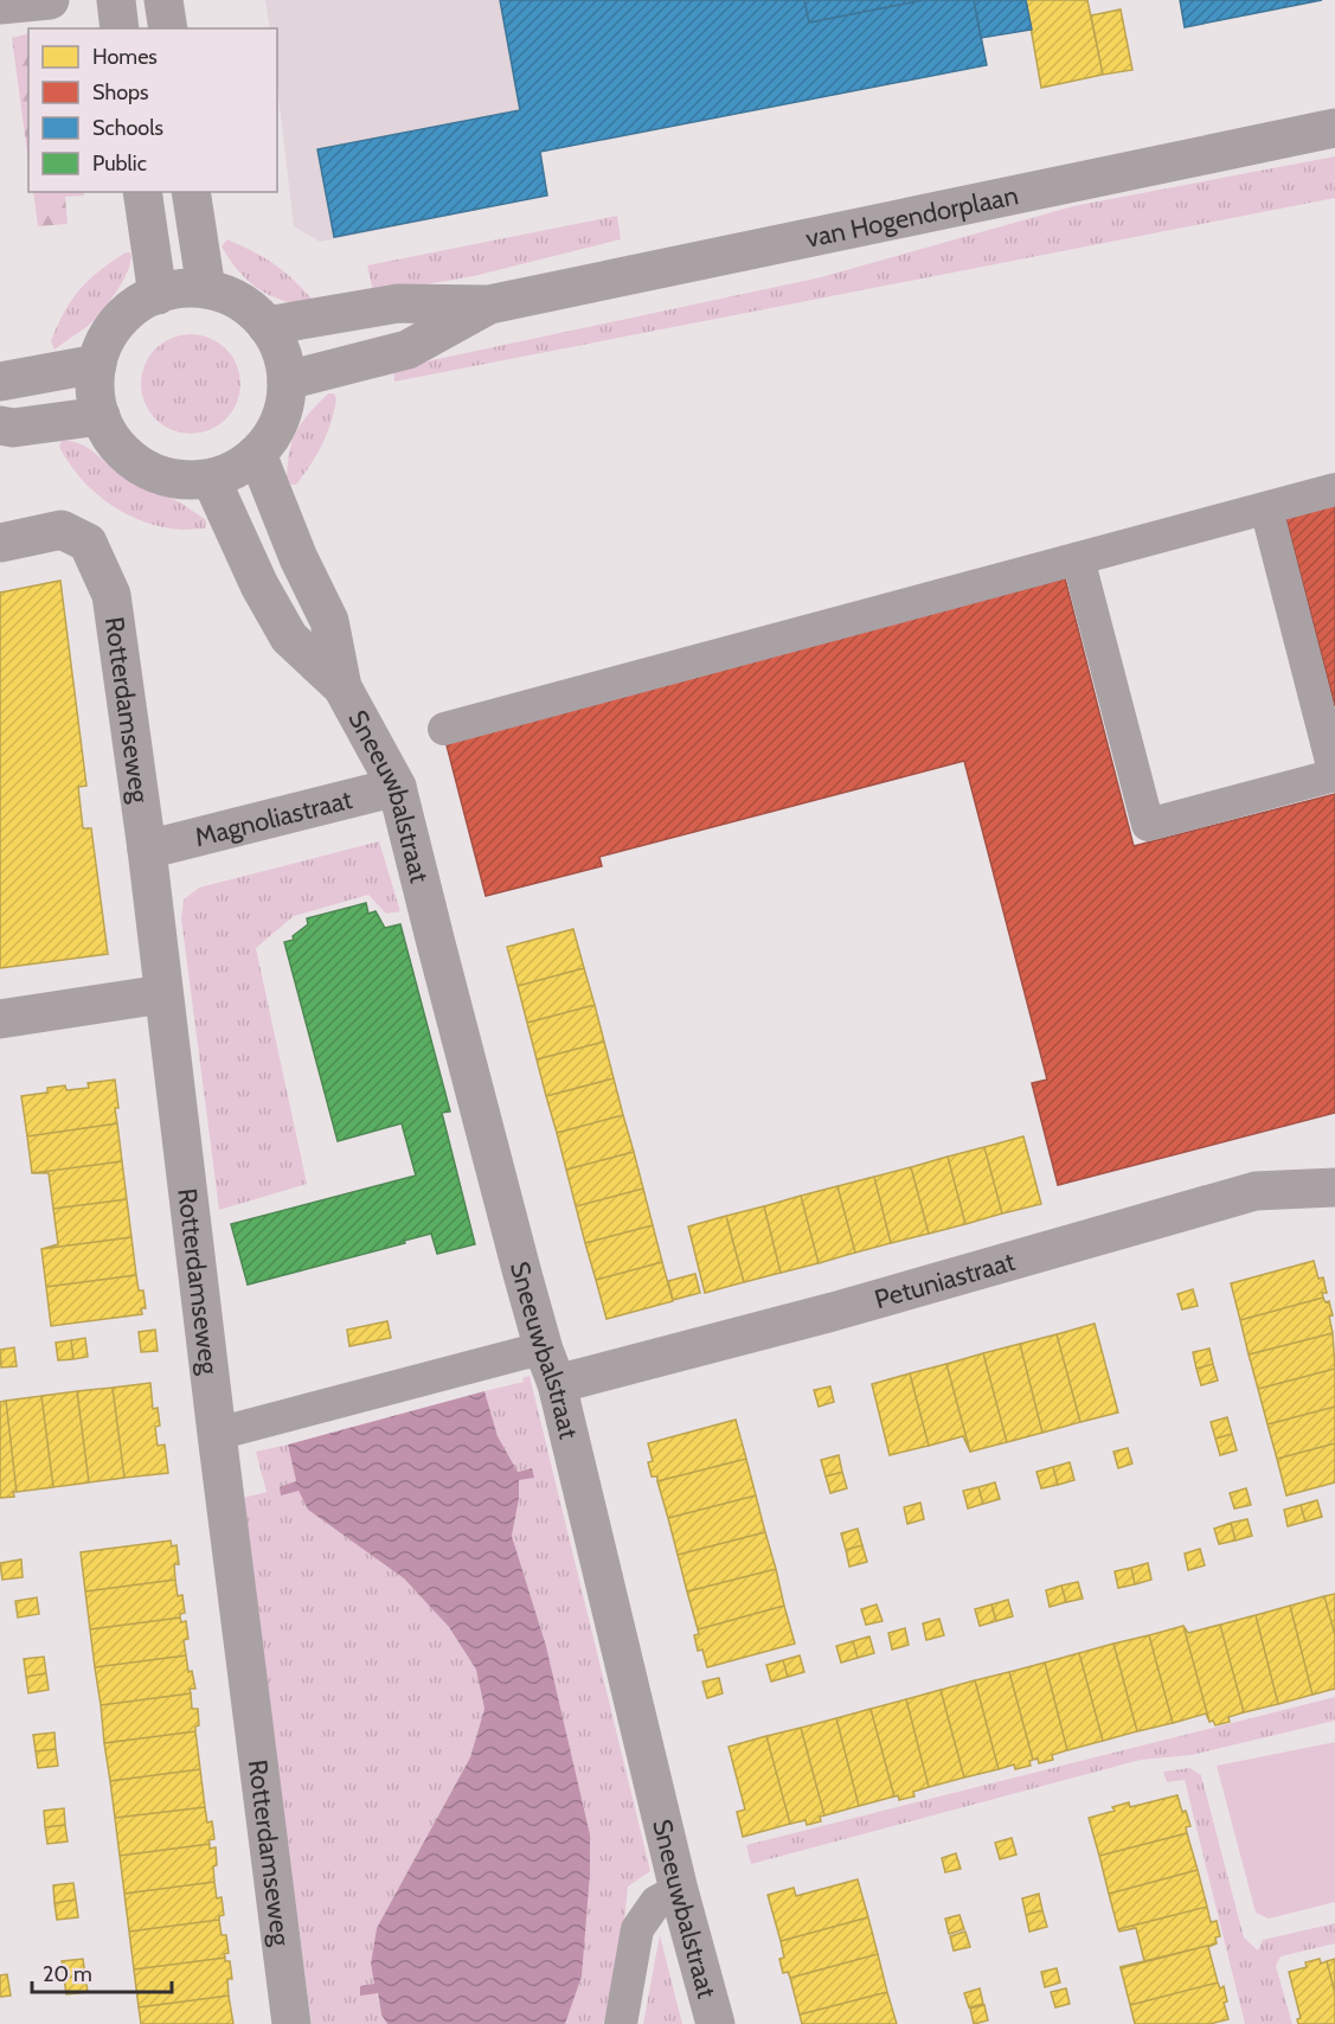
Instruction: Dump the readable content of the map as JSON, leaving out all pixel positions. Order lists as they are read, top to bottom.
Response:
{
  "streets": {
    "street": [
      "van Hogendorplaan",
      "Rotterdamseweg",
      "Sneeuwbalstraat",
      "Magnoliastraat",
      "Petuniastraat"
    ]
  },
  "crossings": [
    ["van Hogendorplaan", "Sneeuwbalstraat"],
    ["Rotterdamseweg", "Magnoliastraat"],
    ["Sneeuwbalstraat", "Magnoliastraat"],
    ["Sneeuwbalstraat", "Petuniastraat"]
  ],
  "legend": [
    "Homes",
    "Shops",
    "Schools",
    "Public"
  ],
  "scale_bar": "20 m"
}
